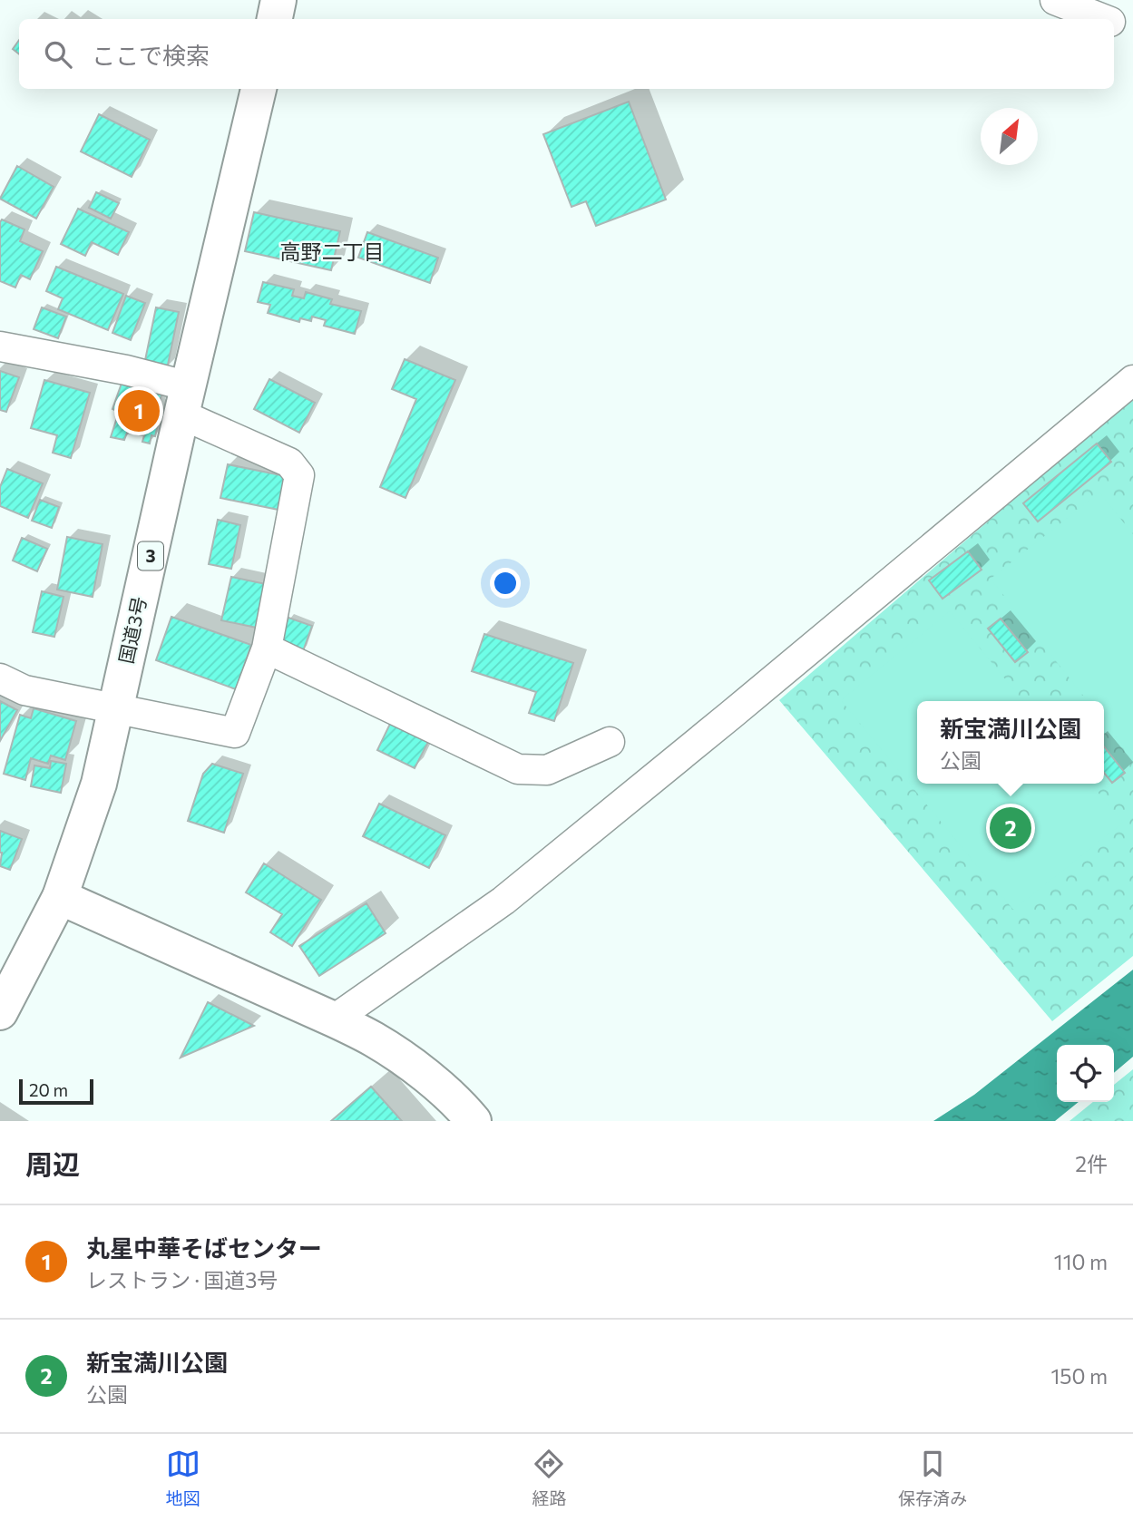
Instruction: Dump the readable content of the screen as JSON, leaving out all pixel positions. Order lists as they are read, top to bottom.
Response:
{
  "streets": {
    "main road": ["3", "国道3号"]
  },
  "districts": ["高野二丁目"],
  "scale_bar": "20 m",
  "north": "top right",
  "page": {
    "search": "ここで検索",
    "pins": ["1", "2"],
    "popup": ["新宝満川公園", "公園"],
    "scale": "20 m",
    "heading": ["周辺", "2件"],
    "list": [
      {
        "mark": "1",
        "name": "丸星中華そばセンター",
        "note": "レストラン · 国道3号",
        "value": "110 m"
      },
      {
        "mark": "2",
        "name": "新宝満川公園",
        "note": "公園",
        "value": "150 m"
      }
    ],
    "nav": ["地図", "経路", "保存済み"]
  }
}
